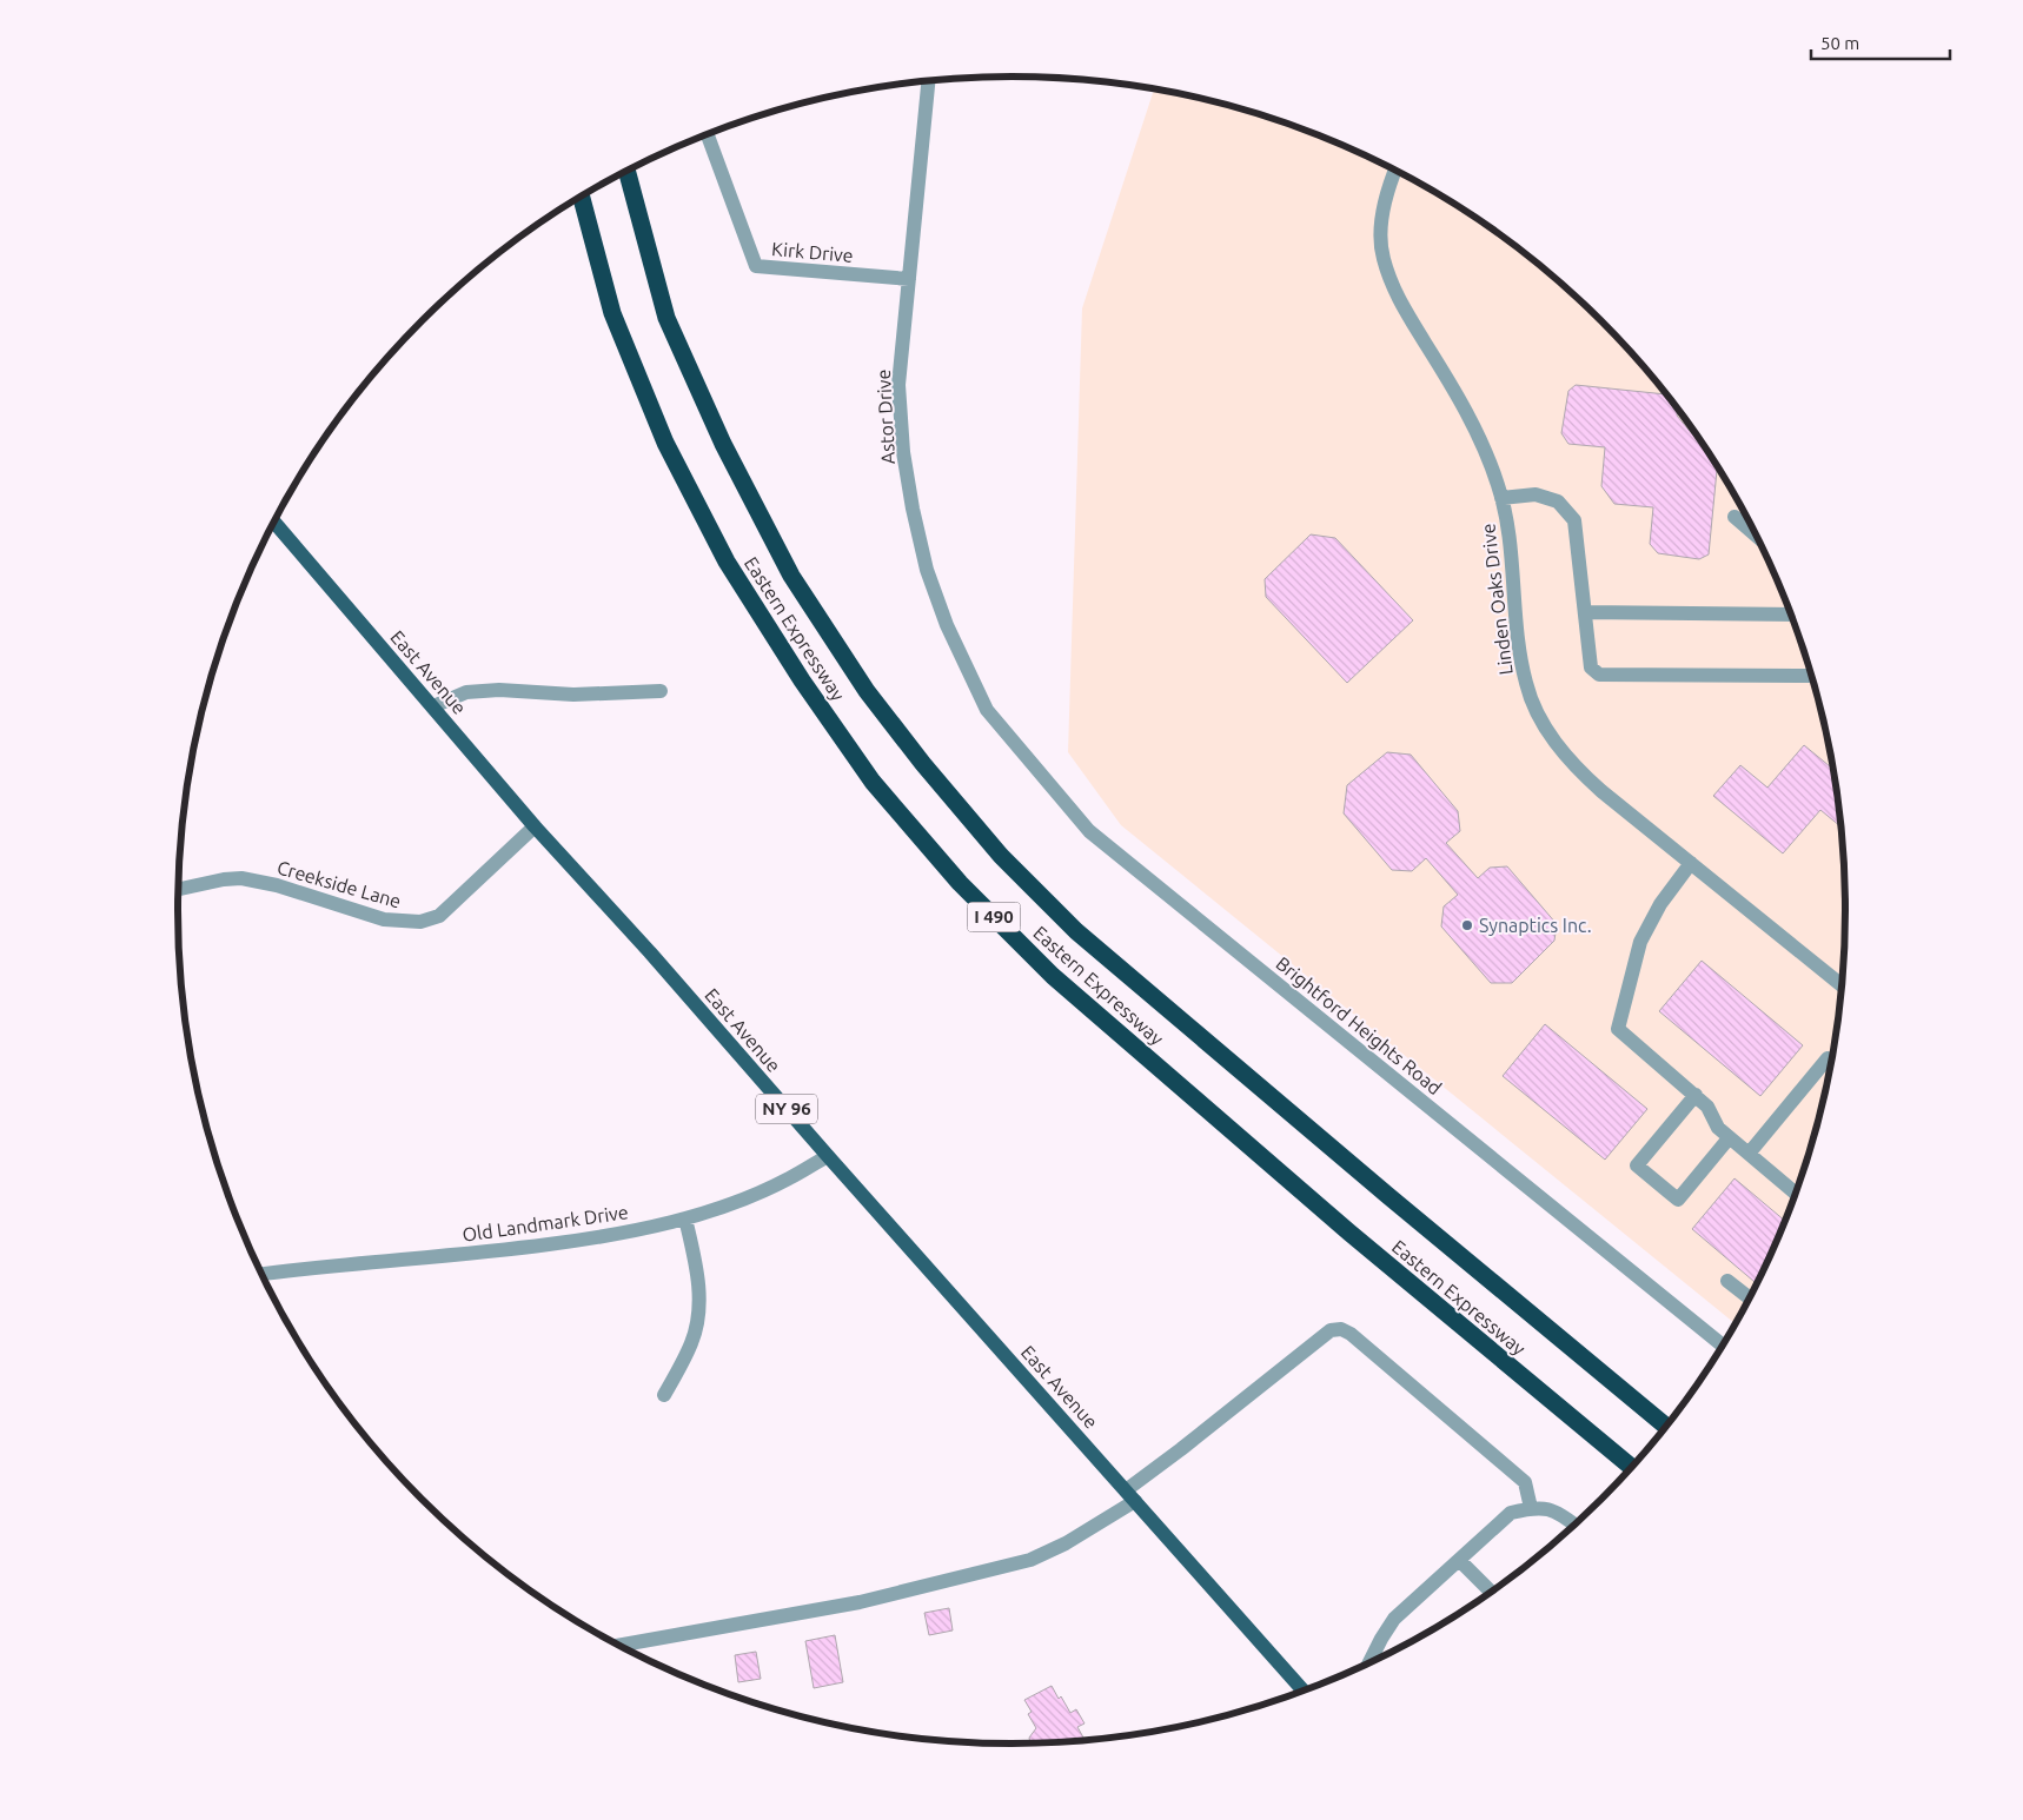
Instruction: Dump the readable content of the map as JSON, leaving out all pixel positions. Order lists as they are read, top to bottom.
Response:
{
  "streets": {
    "highway": ["Eastern Expressway", "I 490"],
    "main road": ["East Avenue", "NY 96"],
    "street": [
      "Kirk Drive",
      "Astor Drive",
      "Linden Oaks Drive",
      "Creekside Lane",
      "Brightford Heights Road",
      "Old Landmark Drive"
    ]
  },
  "crossings": [
    ["Kirk Drive", "Astor Drive"],
    ["Astor Drive", "Brightford Heights Road"],
    ["East Avenue", "Creekside Lane"],
    ["East Avenue", "Old Landmark Drive"]
  ],
  "places": ["Synaptics Inc."],
  "scale_bar": "50 m"
}
